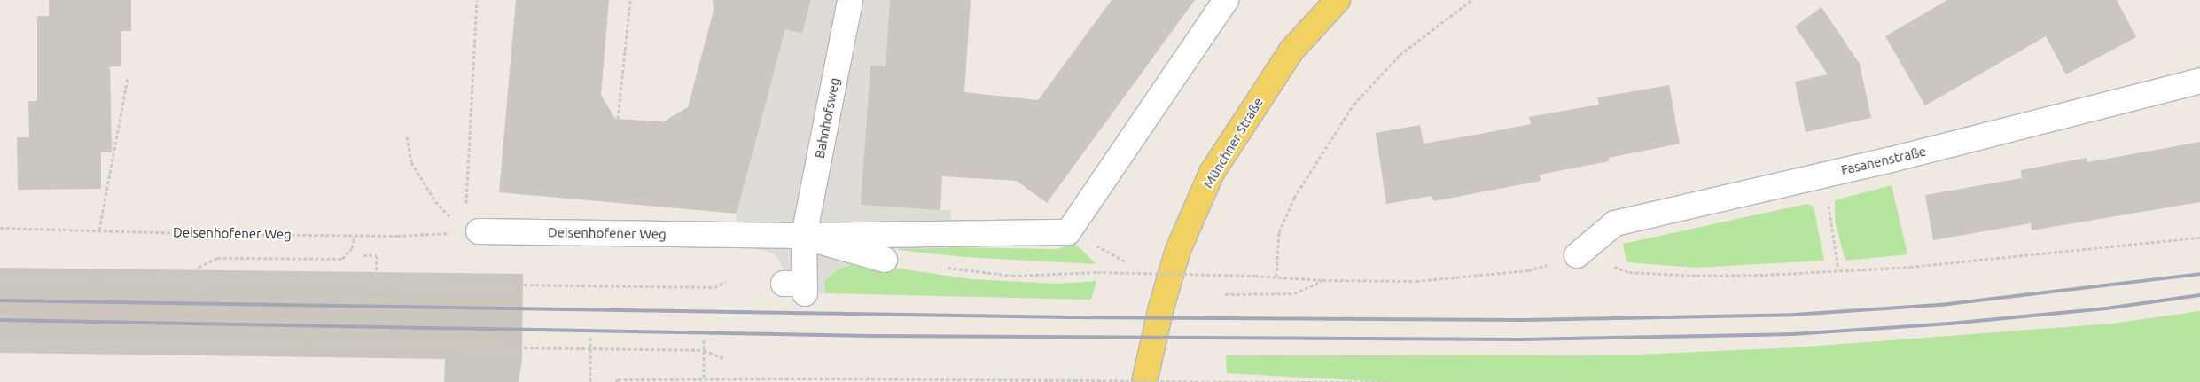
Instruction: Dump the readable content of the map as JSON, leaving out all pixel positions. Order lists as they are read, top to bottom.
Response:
{
  "streets": {
    "main road": ["Münchner Straße"],
    "street": ["Bahnhofsweg", "Fasanenstraße", "Deisenhofener Weg"]
  },
  "crossings": [
    ["Bahnhofsweg", "Deisenhofener Weg"]
  ]
}
